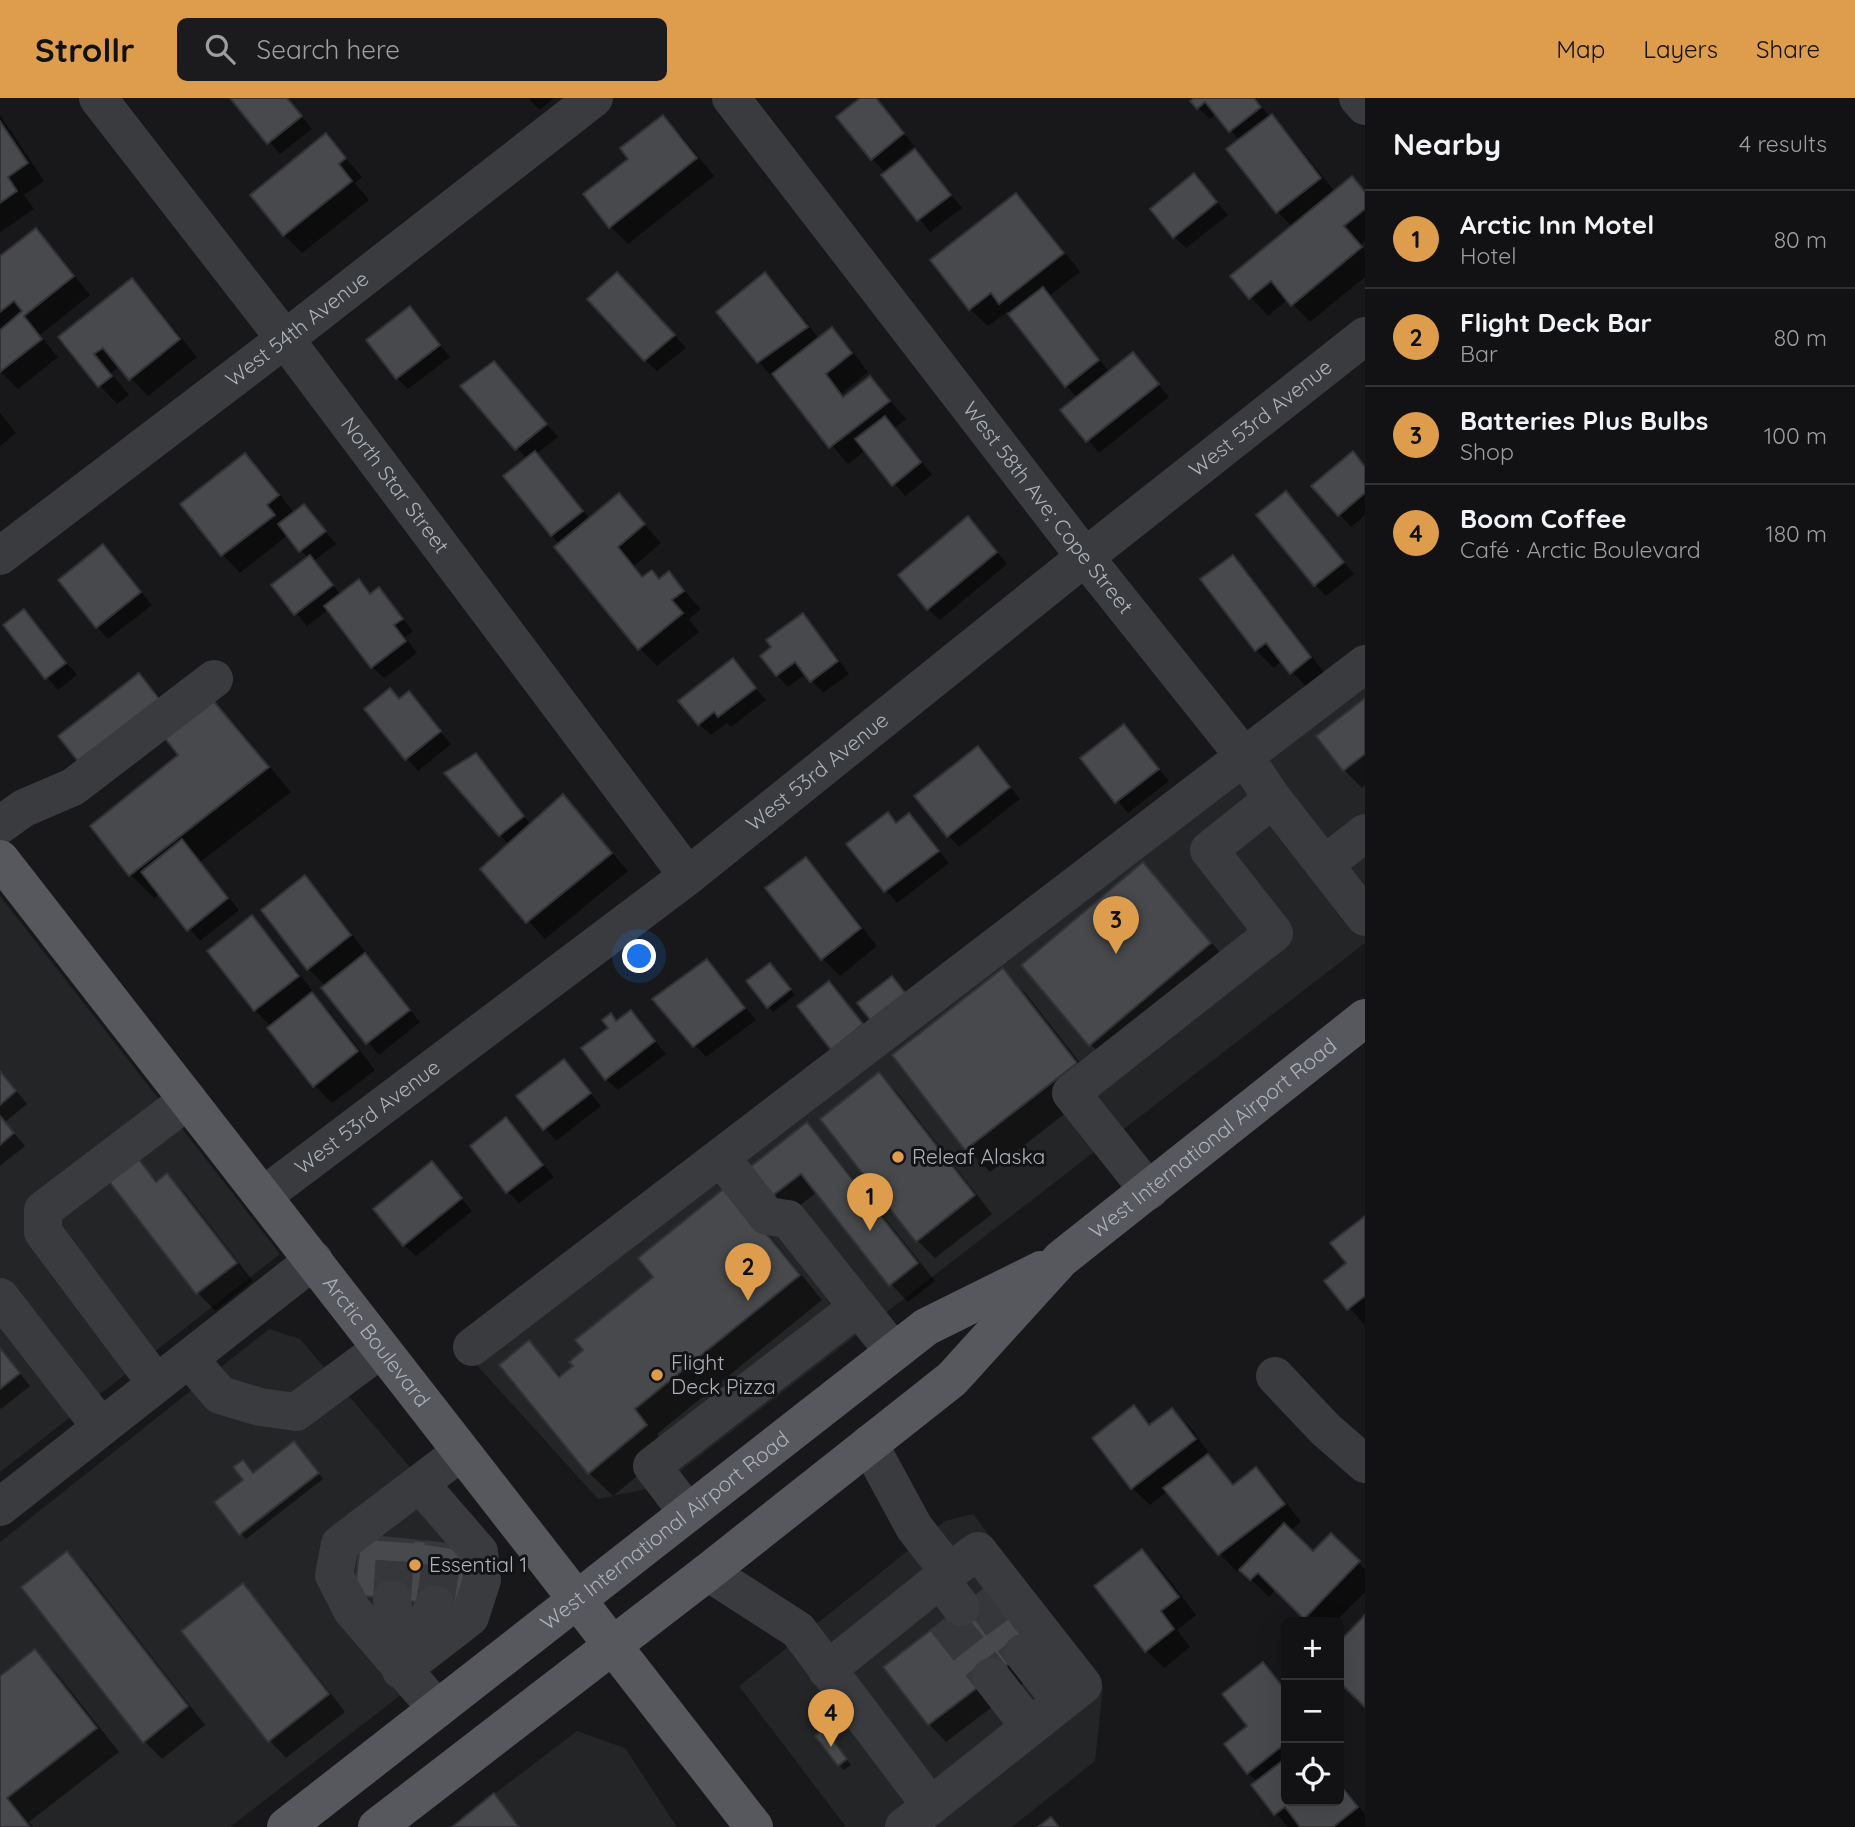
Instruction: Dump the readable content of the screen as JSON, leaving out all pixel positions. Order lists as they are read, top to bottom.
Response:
{
  "streets": {
    "main road": ["West International Airport Road", "Arctic Boulevard"],
    "street": [
      "West 54th Avenue",
      "West 53rd Avenue",
      "North Star Street",
      "West 58th Ave; Cope Street"
    ]
  },
  "crossings": [
    ["West 54th Avenue", "North Star Street"],
    ["West 53rd Avenue", "North Star Street"],
    ["West 53rd Avenue", "West 58th Ave; Cope Street"],
    ["West 53rd Avenue", "Arctic Boulevard"],
    ["West International Airport Road", "Arctic Boulevard"]
  ],
  "places": ["Releaf Alaska", "Flight Deck Pizza", "Essential 1"],
  "page": {
    "header": "Strollr",
    "search": "Search here",
    "nav": ["Map", "Layers", "Share"],
    "heading": ["Nearby", "4 results"],
    "list": [
      {
        "mark": "1",
        "name": "Arctic Inn Motel",
        "note": "Hotel",
        "value": "80 m"
      },
      {
        "mark": "2",
        "name": "Flight Deck Bar",
        "note": "Bar",
        "value": "80 m"
      },
      {
        "mark": "3",
        "name": "Batteries Plus Bulbs",
        "note": "Shop",
        "value": "100 m"
      },
      {
        "mark": "4",
        "name": "Boom Coffee",
        "note": "Café · Arctic Boulevard",
        "value": "180 m"
      }
    ],
    "pins": [
      "3",
      "1",
      "2",
      "4"
    ],
    "map_buttons": ["+", "−"]
  }
}
